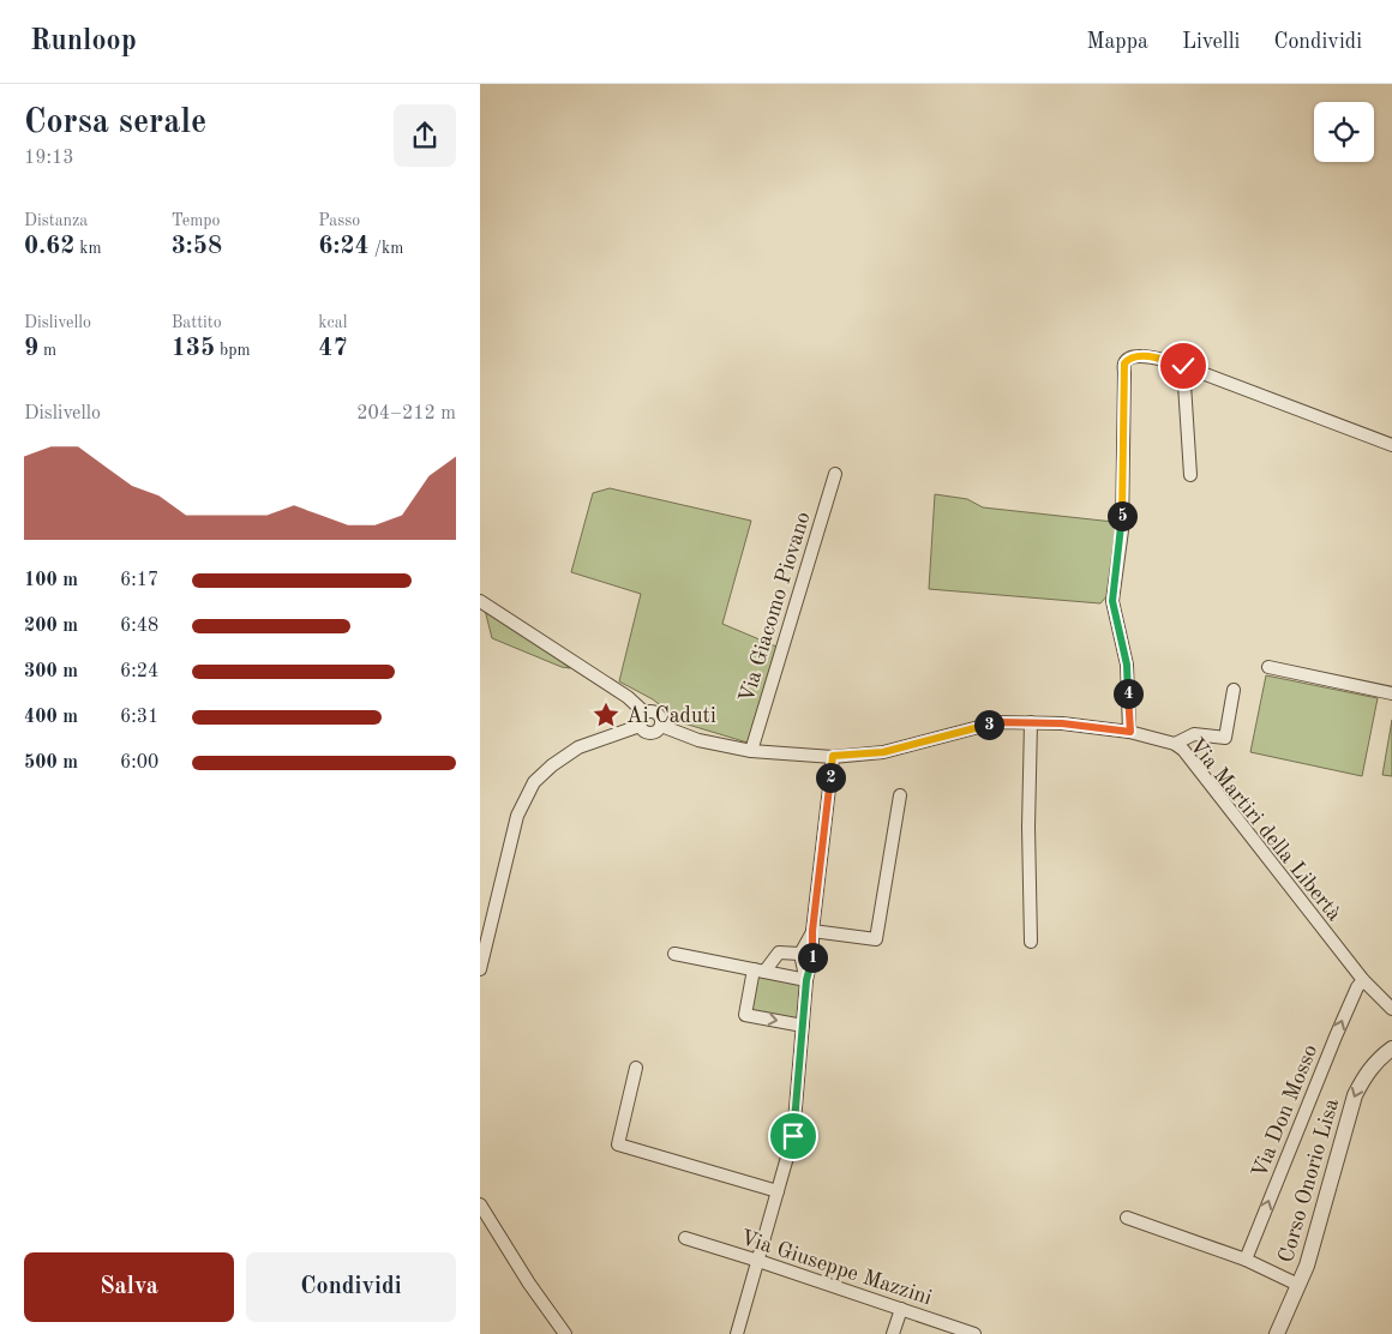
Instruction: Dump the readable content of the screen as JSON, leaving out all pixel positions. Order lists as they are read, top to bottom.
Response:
{
  "streets": {
    "street": [
      "Via Giacomo Piovano",
      "Via Martiri della Libertà",
      "Via Don Mosso",
      "Corso Onorio Lisa",
      "Via Giuseppe Mazzini"
    ]
  },
  "crossings": [
    ["Via Giacomo Piovano", "Via Martiri della Libertà"],
    ["Via Martiri della Libertà", "Via Don Mosso"]
  ],
  "one_way": ["Via Don Mosso", "Corso Onorio Lisa"],
  "places": {
    "place": ["Ai Caduti"]
  },
  "page": {
    "header": "Runloop",
    "nav": ["Mappa", "Livelli", "Condividi"],
    "heading": ["Corsa serale", "19:13"],
    "stats": [
      ["Distanza", "0.62 km"],
      ["Tempo", "3:58"],
      ["Passo", "6:24 /km"],
      ["Dislivello", "9 m"],
      ["Battito", "135 bpm"],
      ["kcal", "47"]
    ],
    "chart": ["Dislivello", "204–212 m"],
    "pins": [
      "5",
      "4",
      "3",
      "2",
      "1"
    ],
    "list": [
      {
        "name": "100 m",
        "note": "6:17"
      },
      {
        "name": "200 m",
        "note": "6:48"
      },
      {
        "name": "300 m",
        "note": "6:24"
      },
      {
        "name": "400 m",
        "note": "6:31"
      },
      {
        "name": "500 m",
        "note": "6:00"
      }
    ],
    "buttons": ["Salva", "Condividi"]
  }
}
